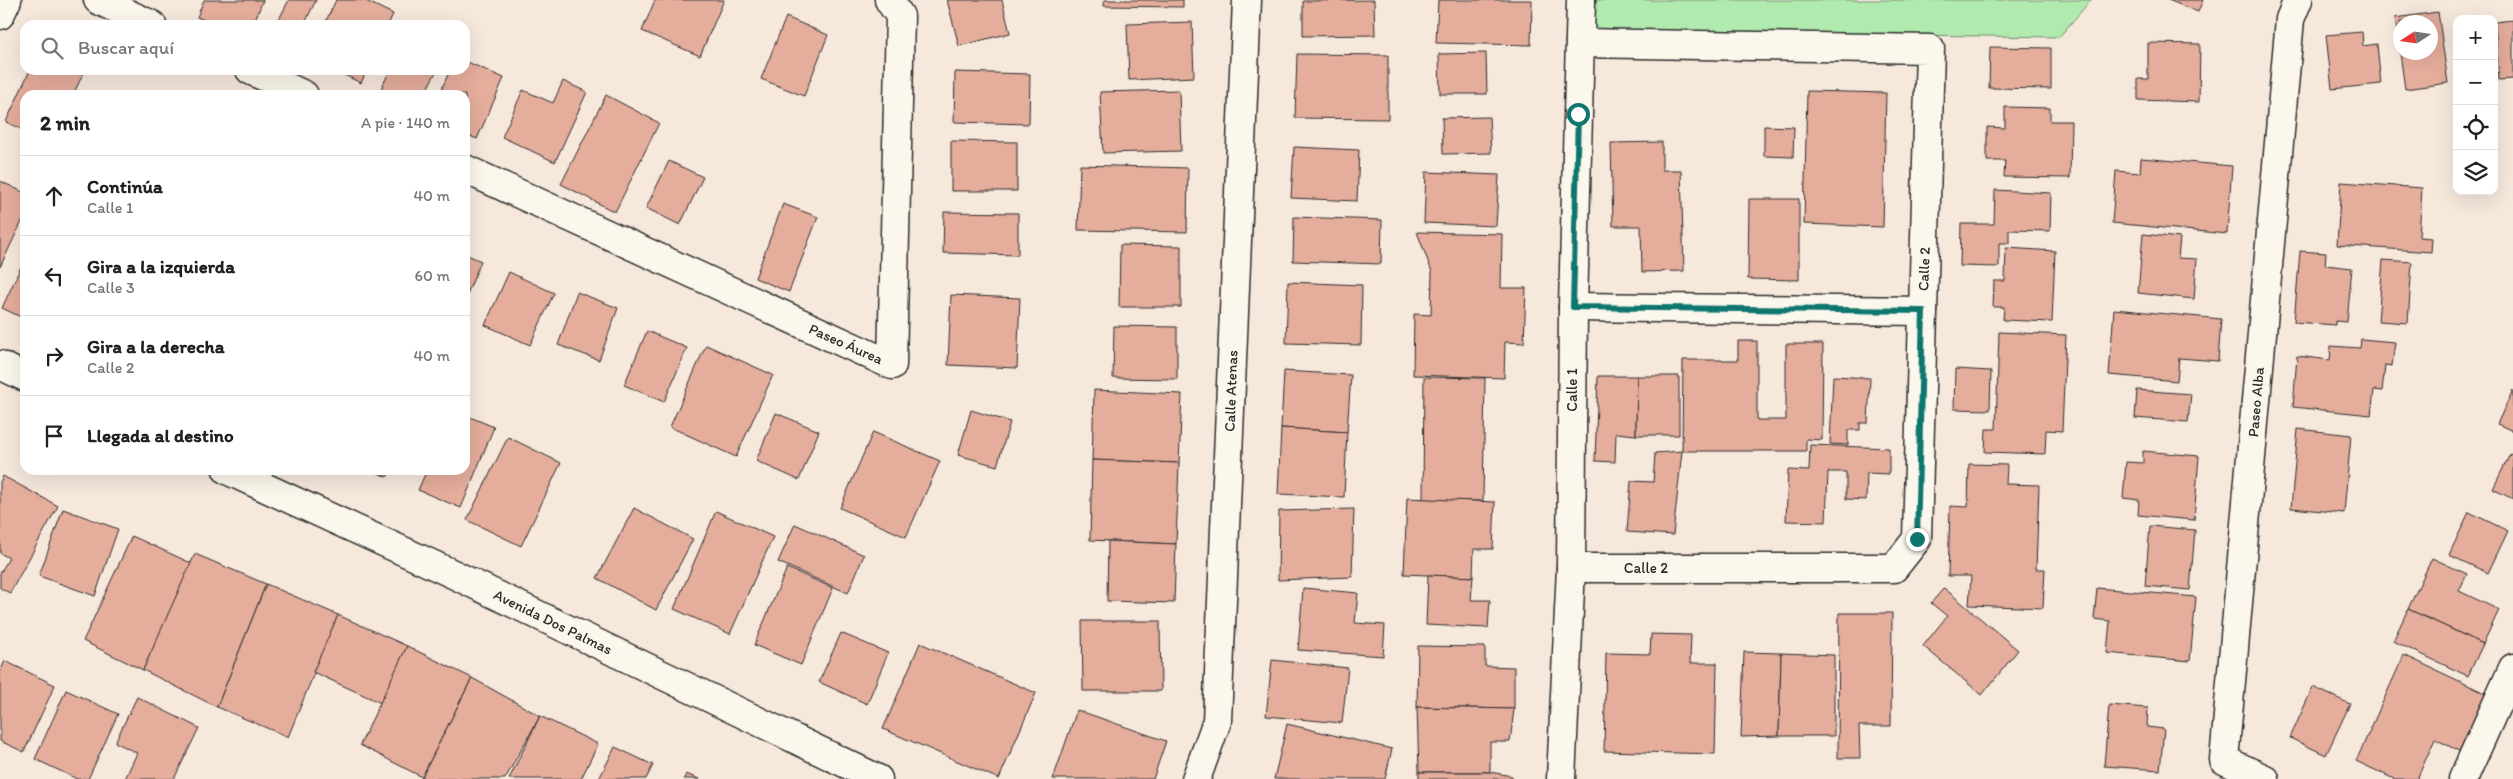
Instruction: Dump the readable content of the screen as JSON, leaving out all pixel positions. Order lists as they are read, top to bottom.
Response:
{
  "streets": {
    "street": [
      "Calle 2",
      "Paseo Áurea",
      "Calle 1",
      "Calle Atenas",
      "Paseo Alba",
      "Avenida Dos Palmas"
    ]
  },
  "crossings": [
    ["Calle 2", "Calle 1"]
  ],
  "north": "left",
  "page": {
    "map_buttons": ["+", "−"],
    "search": "Buscar aquí",
    "heading": ["2 min", "A pie · 140 m"],
    "list": [
      ["Continúa", "Calle 1", "40 m"],
      ["Gira a la izquierda", "Calle 3", "60 m"],
      ["Gira a la derecha", "Calle 2", "40 m"],
      "Llegada al destino"
    ]
  }
}
